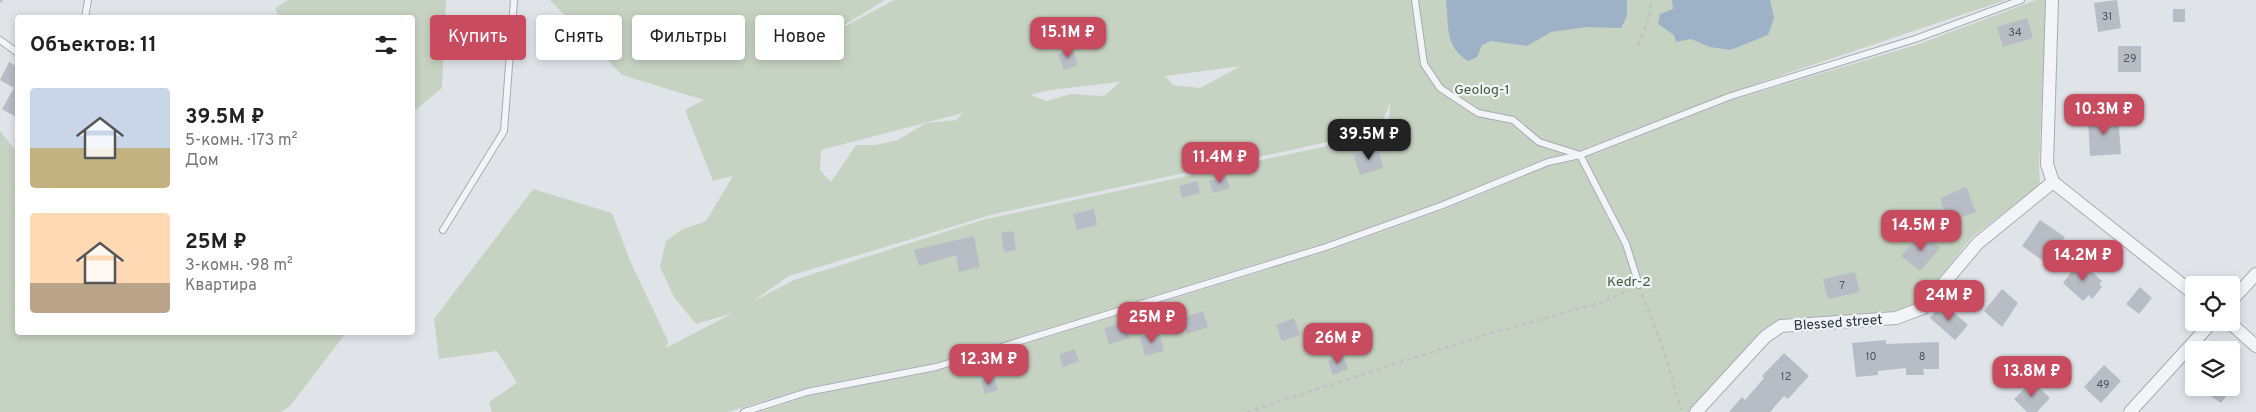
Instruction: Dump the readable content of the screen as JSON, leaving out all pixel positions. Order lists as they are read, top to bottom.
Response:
{
  "streets": {
    "street": ["Blessed street"]
  },
  "parks": ["Geolog-1", "Kedr-2"],
  "house_numbers": [
    "31",
    "34",
    "29",
    "7",
    "10",
    "8",
    "12",
    "49"
  ],
  "page": {
    "chip": [
      "Купить",
      "Снять",
      "Фильтры",
      "Новое"
    ],
    "heading": "Объектов: 11",
    "price": [
      "15.1M ₽",
      "10.3M ₽",
      "39.5M ₽",
      "11.4M ₽",
      "14.5M ₽",
      "14.2M ₽",
      "24M ₽",
      "25M ₽",
      "26M ₽",
      "12.3M ₽",
      "13.8M ₽"
    ],
    "list": [
      {
        "name": "39.5M ₽",
        "note": "5-комн. · 173 m² · Дом"
      },
      {
        "name": "25M ₽",
        "note": "3-комн. · 98 m² · Квартира"
      }
    ]
  }
}
